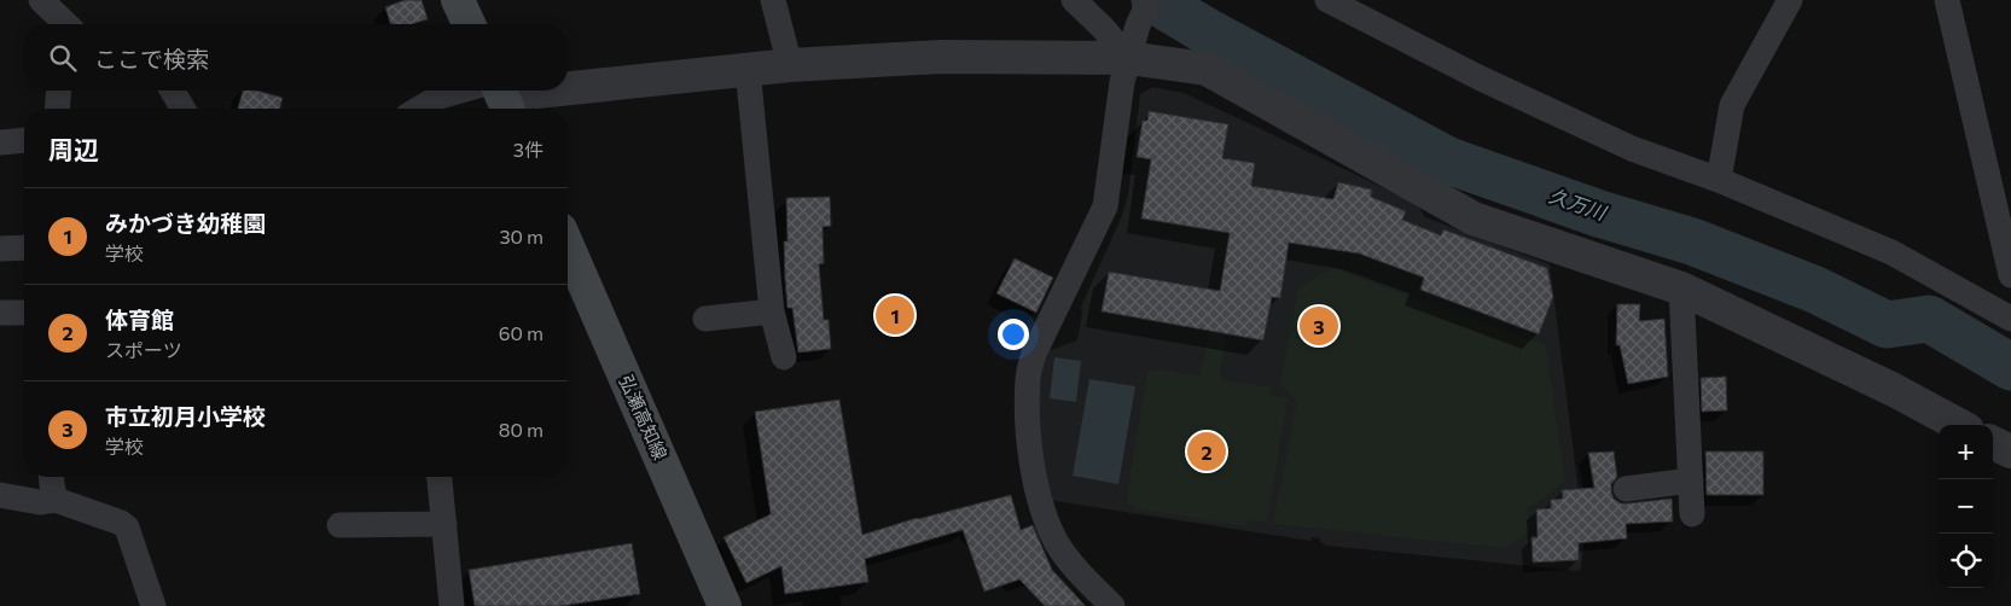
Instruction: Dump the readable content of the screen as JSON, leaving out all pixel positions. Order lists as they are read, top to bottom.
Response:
{
  "streets": {
    "main road": ["弘瀬高知線"]
  },
  "water": ["久万川"],
  "page": {
    "search": "ここで検索",
    "heading": ["周辺", "3件"],
    "list": [
      {
        "mark": "1",
        "name": "みかづき幼稚園",
        "note": "学校",
        "value": "30 m"
      },
      {
        "mark": "2",
        "name": "体育館",
        "note": "スポーツ",
        "value": "60 m"
      },
      {
        "mark": "3",
        "name": "市立初月小学校",
        "note": "学校",
        "value": "80 m"
      }
    ],
    "pins": ["1", "3", "2"],
    "map_buttons": ["+", "−"]
  }
}
